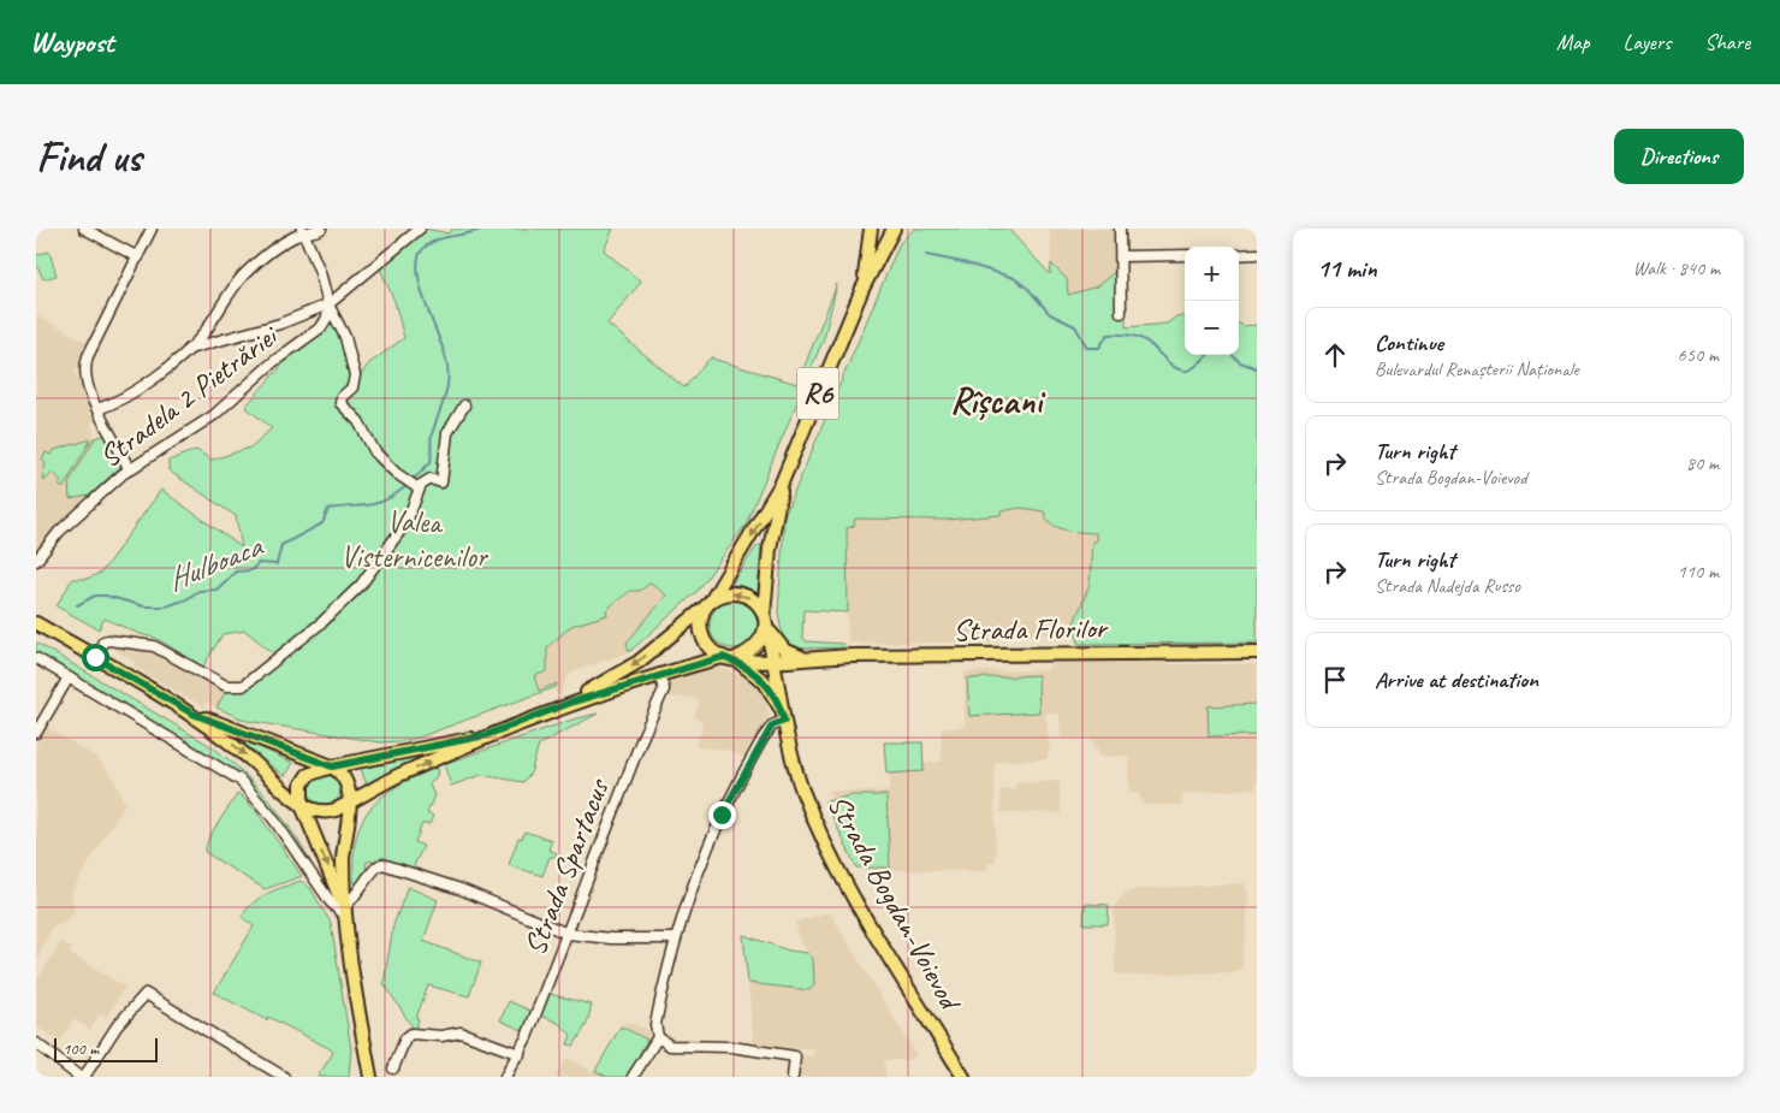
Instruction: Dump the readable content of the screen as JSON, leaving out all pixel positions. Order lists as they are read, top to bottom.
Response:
{
  "streets": {
    "main road": ["R6", "Strada Florilor", "Strada Bogdan-Voievod"],
    "street": ["Stradela 2 Pietrăriei", "Strada Spartacus"]
  },
  "crossings": [
    ["R6", "Strada Florilor"],
    ["R6", "Strada Bogdan-Voievod"],
    ["Strada Florilor", "Strada Bogdan-Voievod"]
  ],
  "districts": ["Rîșcani"],
  "water": ["Hulboaca"],
  "parks": ["Valea Visternicenilor"],
  "scale_bar": "100 m",
  "page": {
    "header": "Waypost",
    "nav": ["Map", "Layers", "Share"],
    "buttons": "Directions",
    "title": "Find us",
    "heading": ["11 min", "Walk · 840 m"],
    "map_buttons": ["+", "−"],
    "list": [
      ["Continue", "Bulevardul Renașterii Naționale", "650 m"],
      ["Turn right", "Strada Bogdan-Voievod", "80 m"],
      ["Turn right", "Strada Nadejda Russo", "110 m"],
      "Arrive at destination"
    ],
    "scale": "100 m"
  }
}
